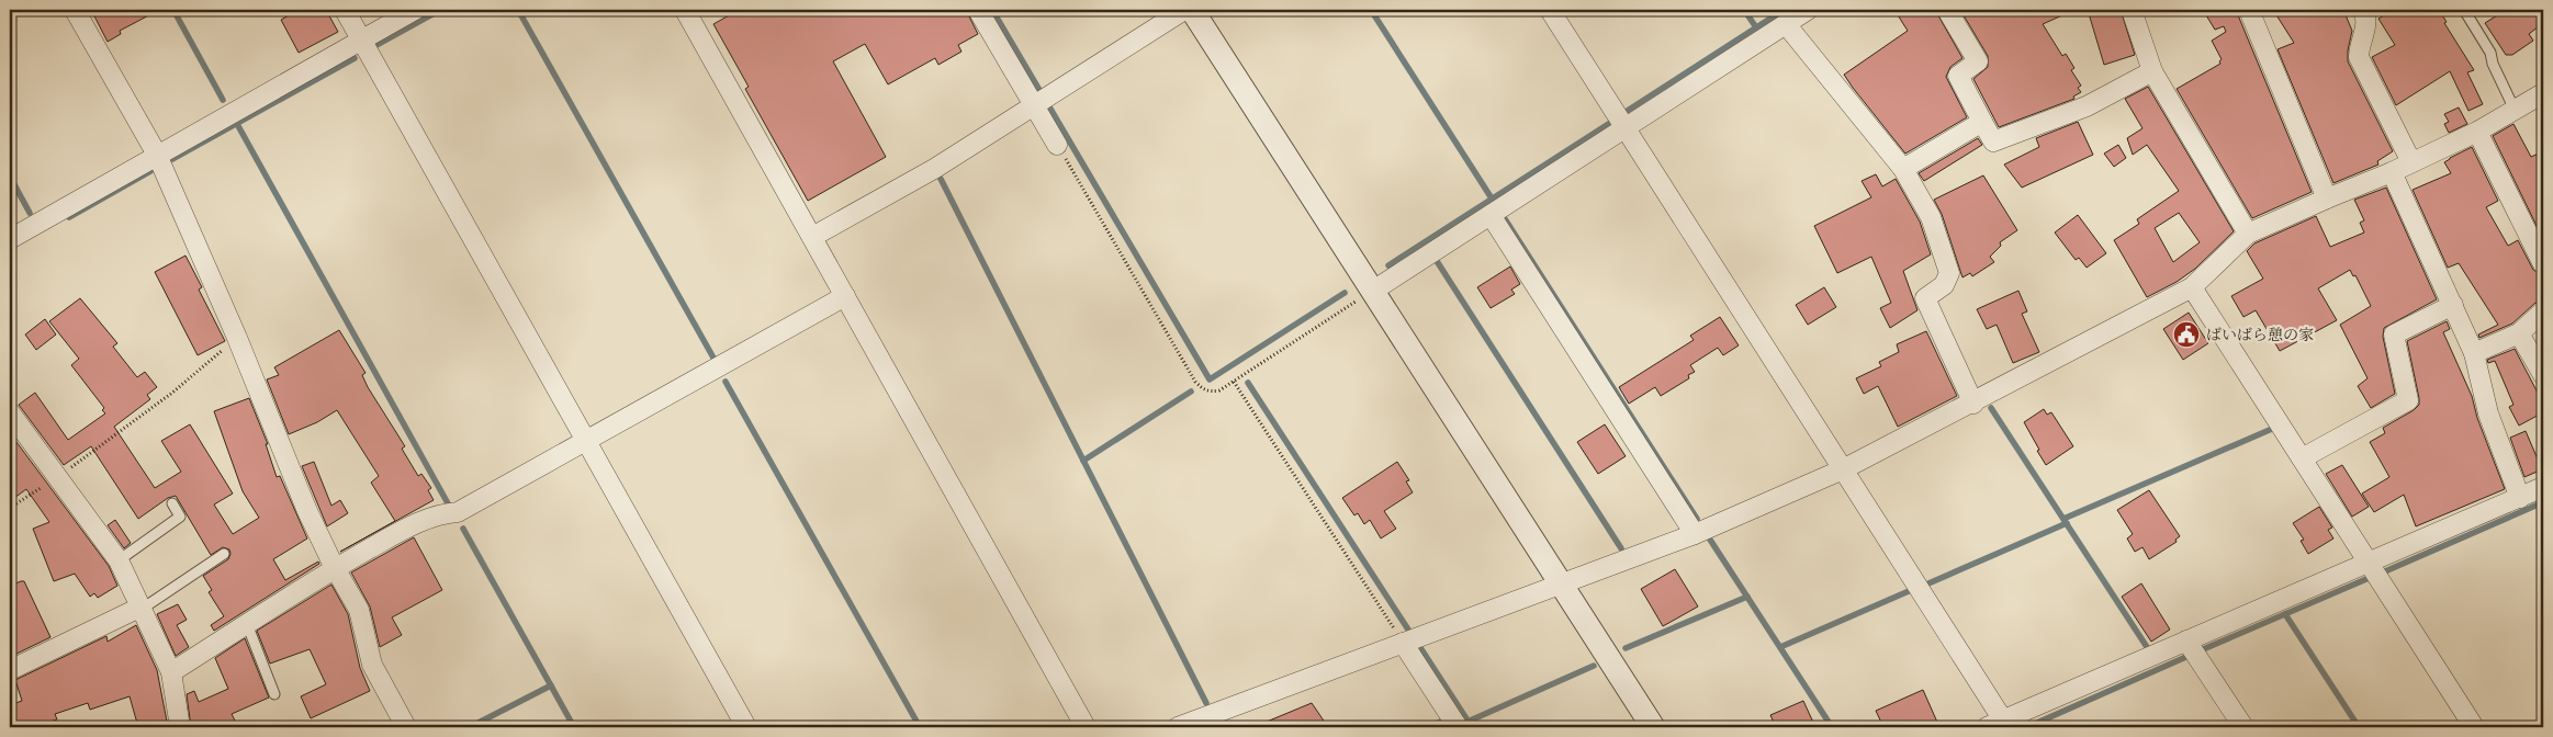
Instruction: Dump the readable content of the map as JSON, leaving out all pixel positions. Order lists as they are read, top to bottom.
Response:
{
  "places": {
    "public building": ["ばいばら憩の家"]
  }
}
